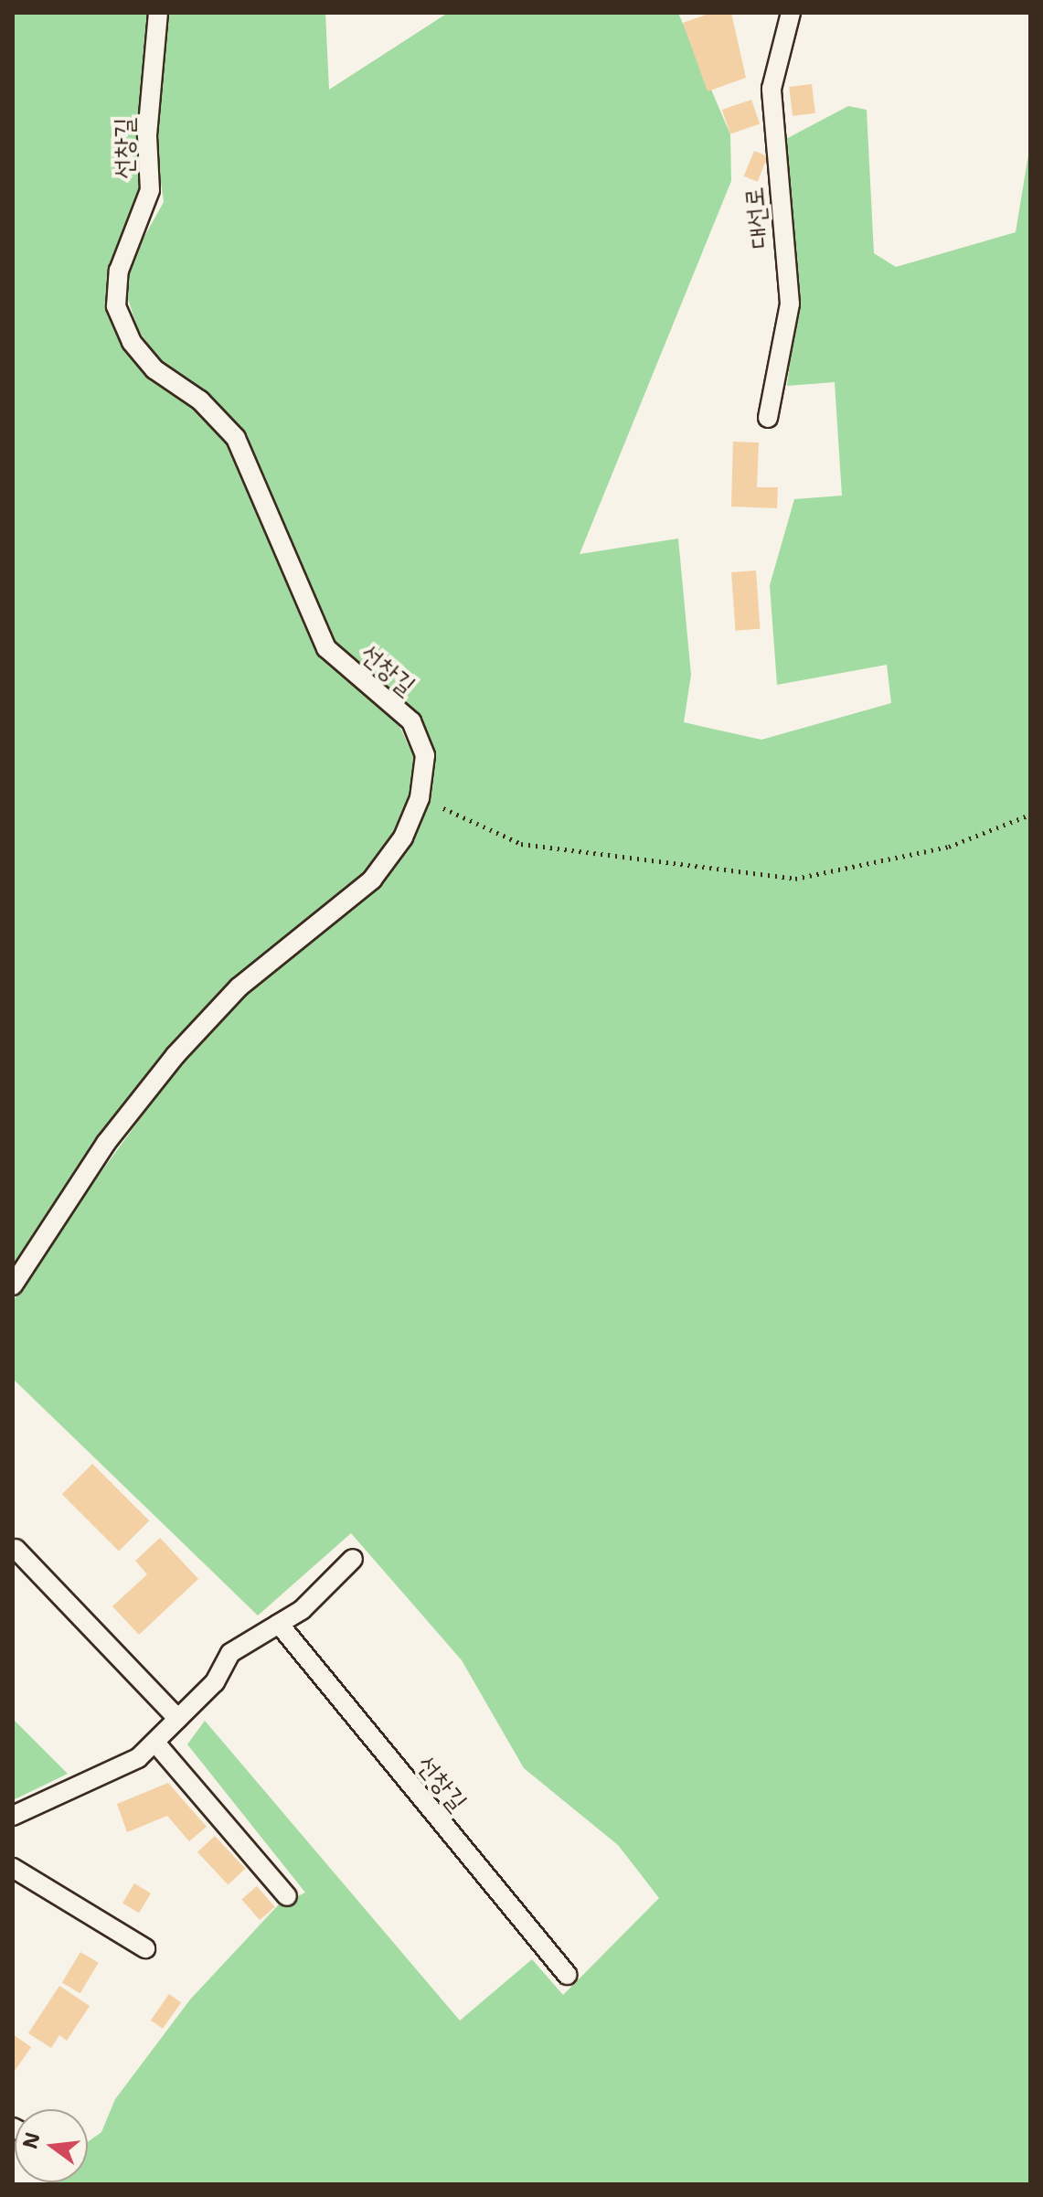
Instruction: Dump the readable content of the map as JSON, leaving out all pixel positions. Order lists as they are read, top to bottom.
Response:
{
  "streets": {
    "lane": ["선창길", "대선로"]
  },
  "north": "left"
}
